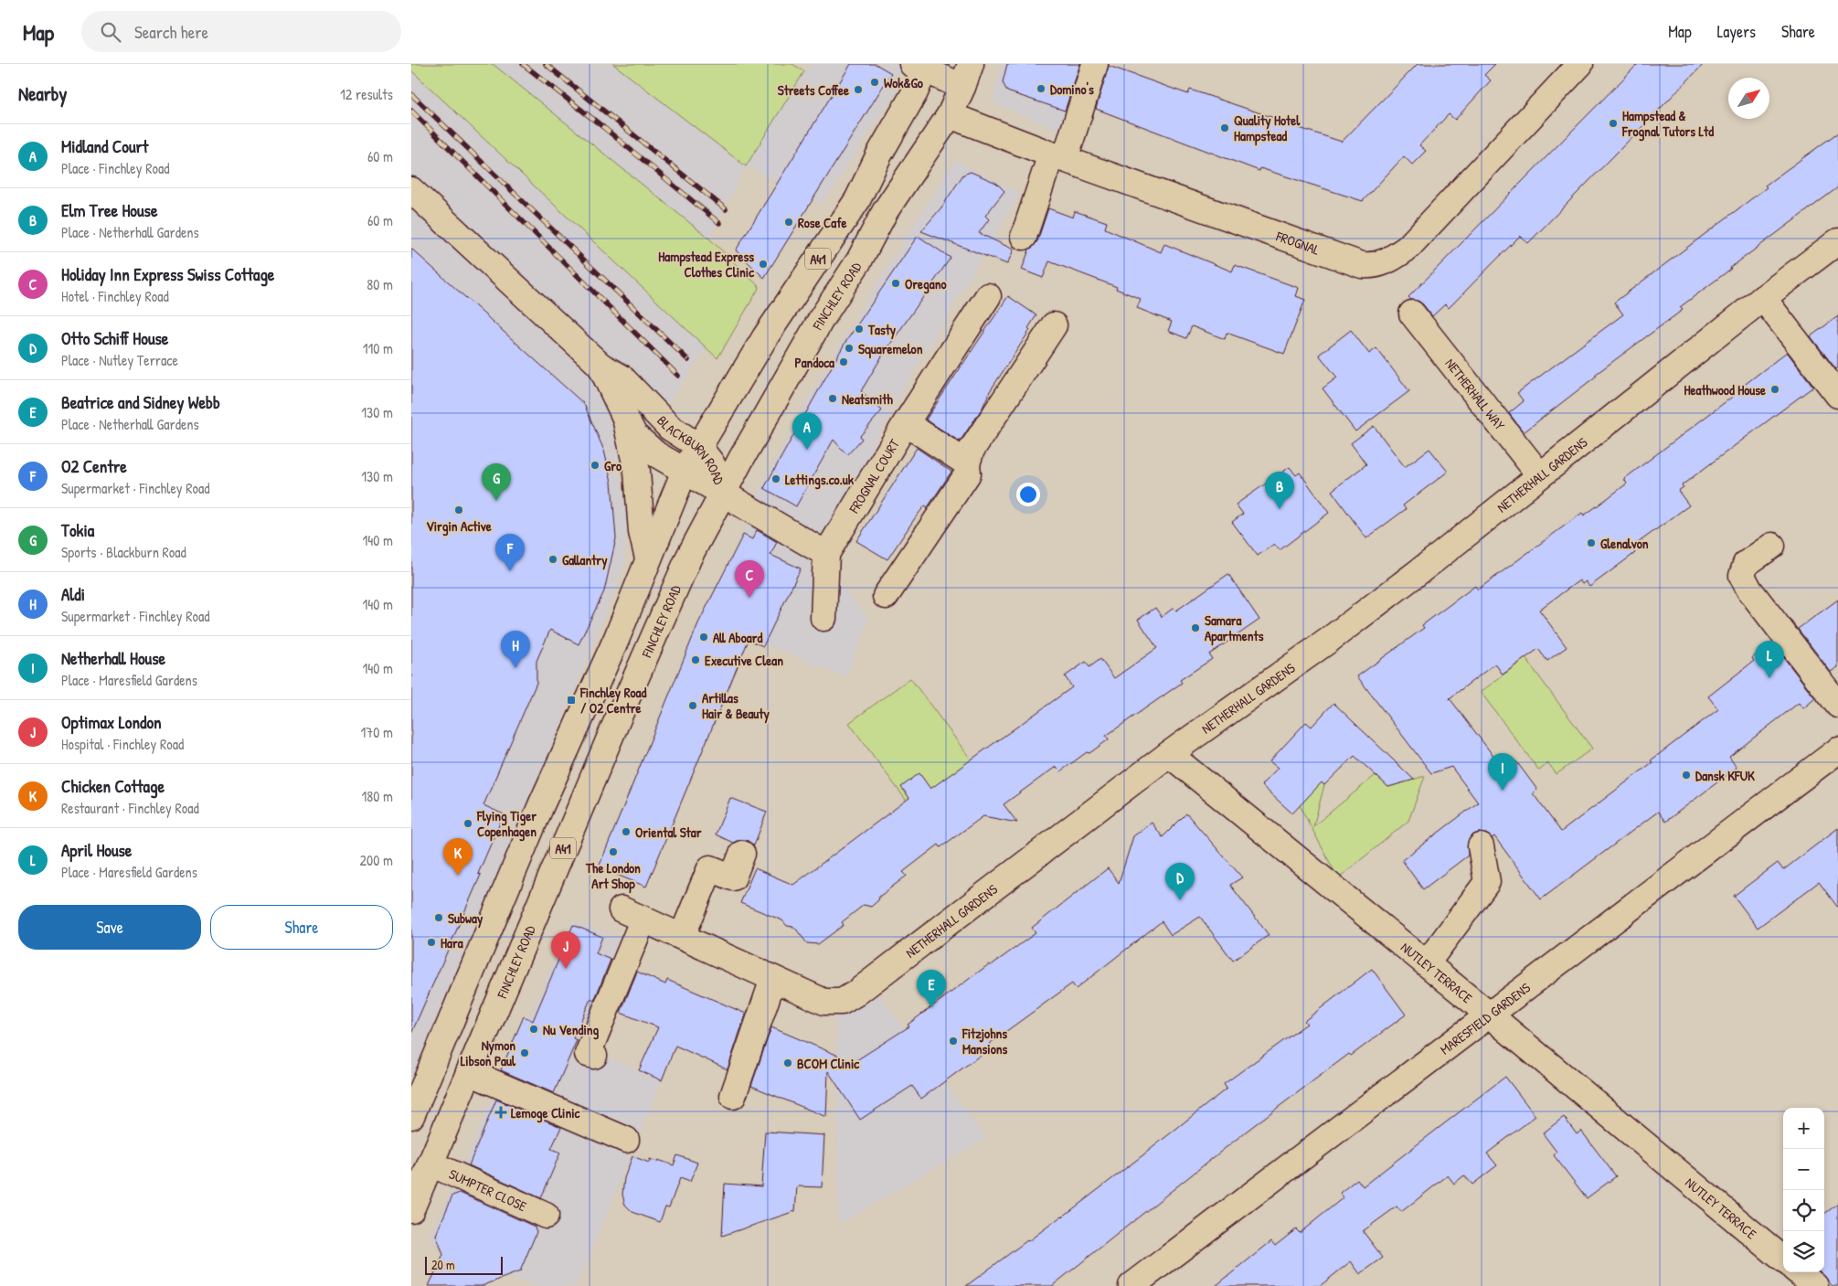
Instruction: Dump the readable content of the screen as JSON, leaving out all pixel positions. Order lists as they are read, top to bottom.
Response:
{
  "streets": {
    "main road": [
      "FROGNAL",
      "A41",
      "FINCHLEY ROAD",
      "NETHERHALL WAY",
      "BLACKBURN ROAD",
      "NETHERHALL GARDENS",
      "FROGNAL COURT",
      "NUTLEY TERRACE",
      "MARESFIELD GARDENS",
      "SUMPTER CLOSE"
    ]
  },
  "crossings": [
    ["FROGNAL", "FINCHLEY ROAD"],
    ["A41", "BLACKBURN ROAD"],
    ["FINCHLEY ROAD", "BLACKBURN ROAD"],
    ["FINCHLEY ROAD", "SUMPTER CLOSE"],
    ["NETHERHALL WAY", "NETHERHALL GARDENS"],
    ["NETHERHALL GARDENS", "NUTLEY TERRACE"],
    ["NUTLEY TERRACE", "MARESFIELD GARDENS"]
  ],
  "places": {
    "other": [
      "Wok&Go",
      "Domino's",
      "Streets Coffee",
      "Hampstead & Frognal Tutors Ltd",
      "Quality Hotel Hampstead",
      "Rose Cafe",
      "Hampstead Express Clothes Clinic",
      "Oregano",
      "Tasty",
      "Squaremelon",
      "Pandoca",
      "Heathwood House",
      "Neatsmith",
      "Gro",
      "Lettings.co.uk",
      "Virgin Active",
      "Glenalvon",
      "Gallantry",
      "Samara Apartments",
      "All Aboard",
      "Executive Clean",
      "Artillas Hair & Beauty",
      "Dansk KFUK",
      "Flying Tiger Copenhagen",
      "Oriental Star",
      "The London Art Shop",
      "Subway",
      "Hara",
      "Nu Vending",
      "Fitzjohns Mansions",
      "Nymon Libson Paul",
      "BCOM Clinic"
    ],
    "transit": ["Finchley Road / O2 Centre"],
    "health": ["Lemoge Clinic"]
  },
  "scale_bar": "20 m",
  "north": "top right",
  "page": {
    "header": "Map",
    "search": "Search here",
    "nav": ["Map", "Layers", "Share"],
    "heading": ["Nearby", "12 results"],
    "list": [
      {
        "mark": "A",
        "name": "Midland Court",
        "note": "Place · Finchley Road",
        "value": "60 m"
      },
      {
        "mark": "B",
        "name": "Elm Tree House",
        "note": "Place · Netherhall Gardens",
        "value": "60 m"
      },
      {
        "mark": "C",
        "name": "Holiday Inn Express Swiss Cottage",
        "note": "Hotel · Finchley Road",
        "value": "80 m"
      },
      {
        "mark": "D",
        "name": "Otto Schiff House",
        "note": "Place · Nutley Terrace",
        "value": "110 m"
      },
      {
        "mark": "E",
        "name": "Beatrice and Sidney Webb",
        "note": "Place · Netherhall Gardens",
        "value": "130 m"
      },
      {
        "mark": "F",
        "name": "O2 Centre",
        "note": "Supermarket · Finchley Road",
        "value": "130 m"
      },
      {
        "mark": "G",
        "name": "Tokia",
        "note": "Sports · Blackburn Road",
        "value": "140 m"
      },
      {
        "mark": "H",
        "name": "Aldi",
        "note": "Supermarket · Finchley Road",
        "value": "140 m"
      },
      {
        "mark": "I",
        "name": "Netherhall House",
        "note": "Place · Maresfield Gardens",
        "value": "140 m"
      },
      {
        "mark": "J",
        "name": "Optimax London",
        "note": "Hospital · Finchley Road",
        "value": "170 m"
      },
      {
        "mark": "K",
        "name": "Chicken Cottage",
        "note": "Restaurant · Finchley Road",
        "value": "180 m"
      },
      {
        "mark": "L",
        "name": "April House",
        "note": "Place · Maresfield Gardens",
        "value": "200 m"
      }
    ],
    "pins": [
      "A",
      "G",
      "B",
      "F",
      "C",
      "H",
      "L",
      "I",
      "K",
      "D",
      "J",
      "E"
    ],
    "buttons": ["Save", "Share"],
    "map_buttons": ["+", "−"],
    "scale": "20 m"
  }
}
